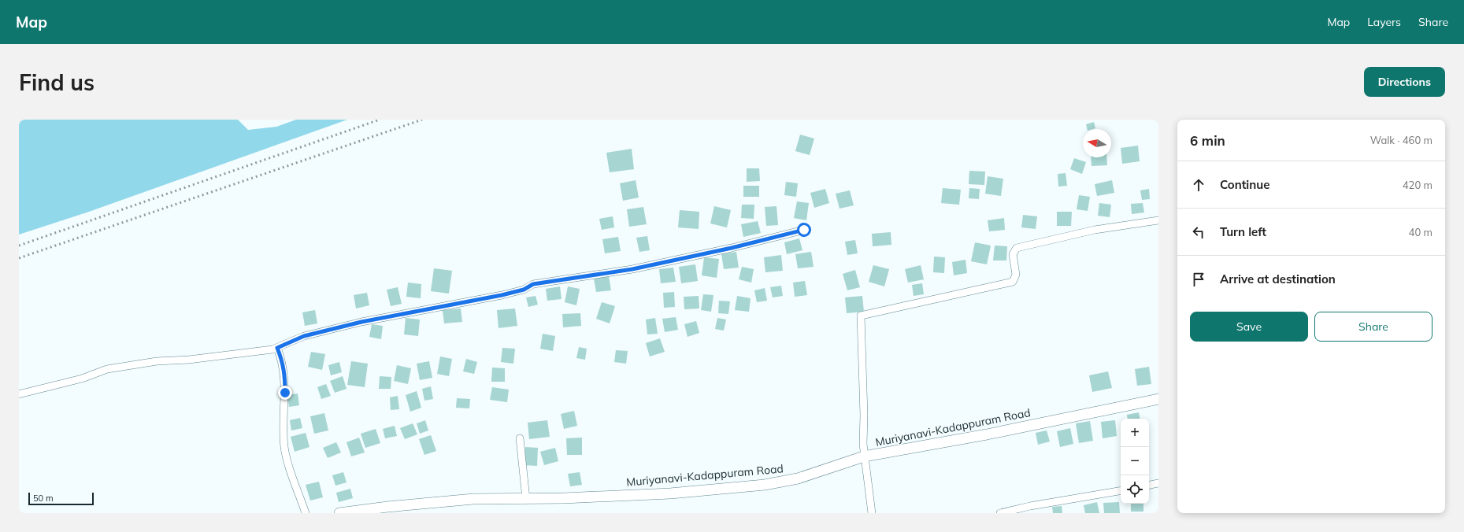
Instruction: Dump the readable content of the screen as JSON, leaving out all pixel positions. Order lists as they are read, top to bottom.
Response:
{
  "streets": {
    "main road": ["Muriyanavi-Kadappuram Road"]
  },
  "scale_bar": "50 m",
  "north": "left",
  "page": {
    "header": "Map",
    "nav": ["Map", "Layers", "Share"],
    "buttons": [
      "Directions",
      ["Save", "Share"]
    ],
    "title": "Find us",
    "heading": ["6 min", "Walk · 460 m"],
    "list": [
      ["Continue", "420 m"],
      ["Turn left", "40 m"],
      "Arrive at destination"
    ],
    "map_buttons": ["+", "−"],
    "scale": "50 m"
  }
}
